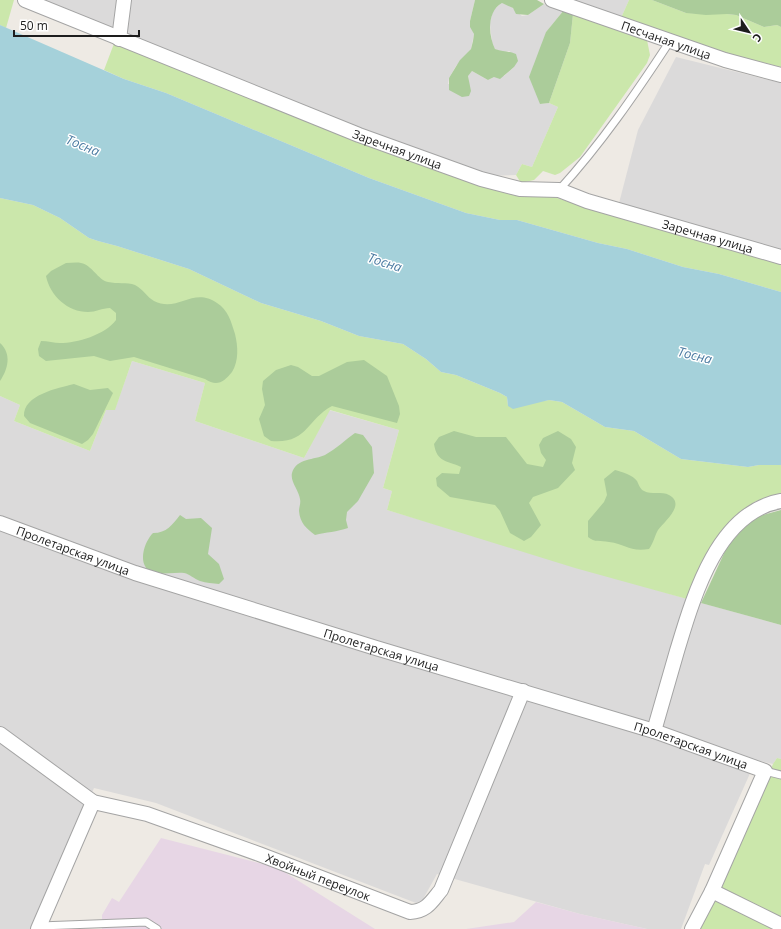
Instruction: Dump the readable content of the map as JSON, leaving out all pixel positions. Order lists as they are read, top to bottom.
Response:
{
  "streets": {
    "street": [
      "Песчаная улица",
      "Заречная улица",
      "Пролетарская улица",
      "Хвойный переулок"
    ]
  },
  "crossings": [
    ["Пролетарская улица", "Хвойный переулок"]
  ],
  "water": ["Тосна"],
  "scale_bar": "50 m",
  "north": "bottom right"
}
